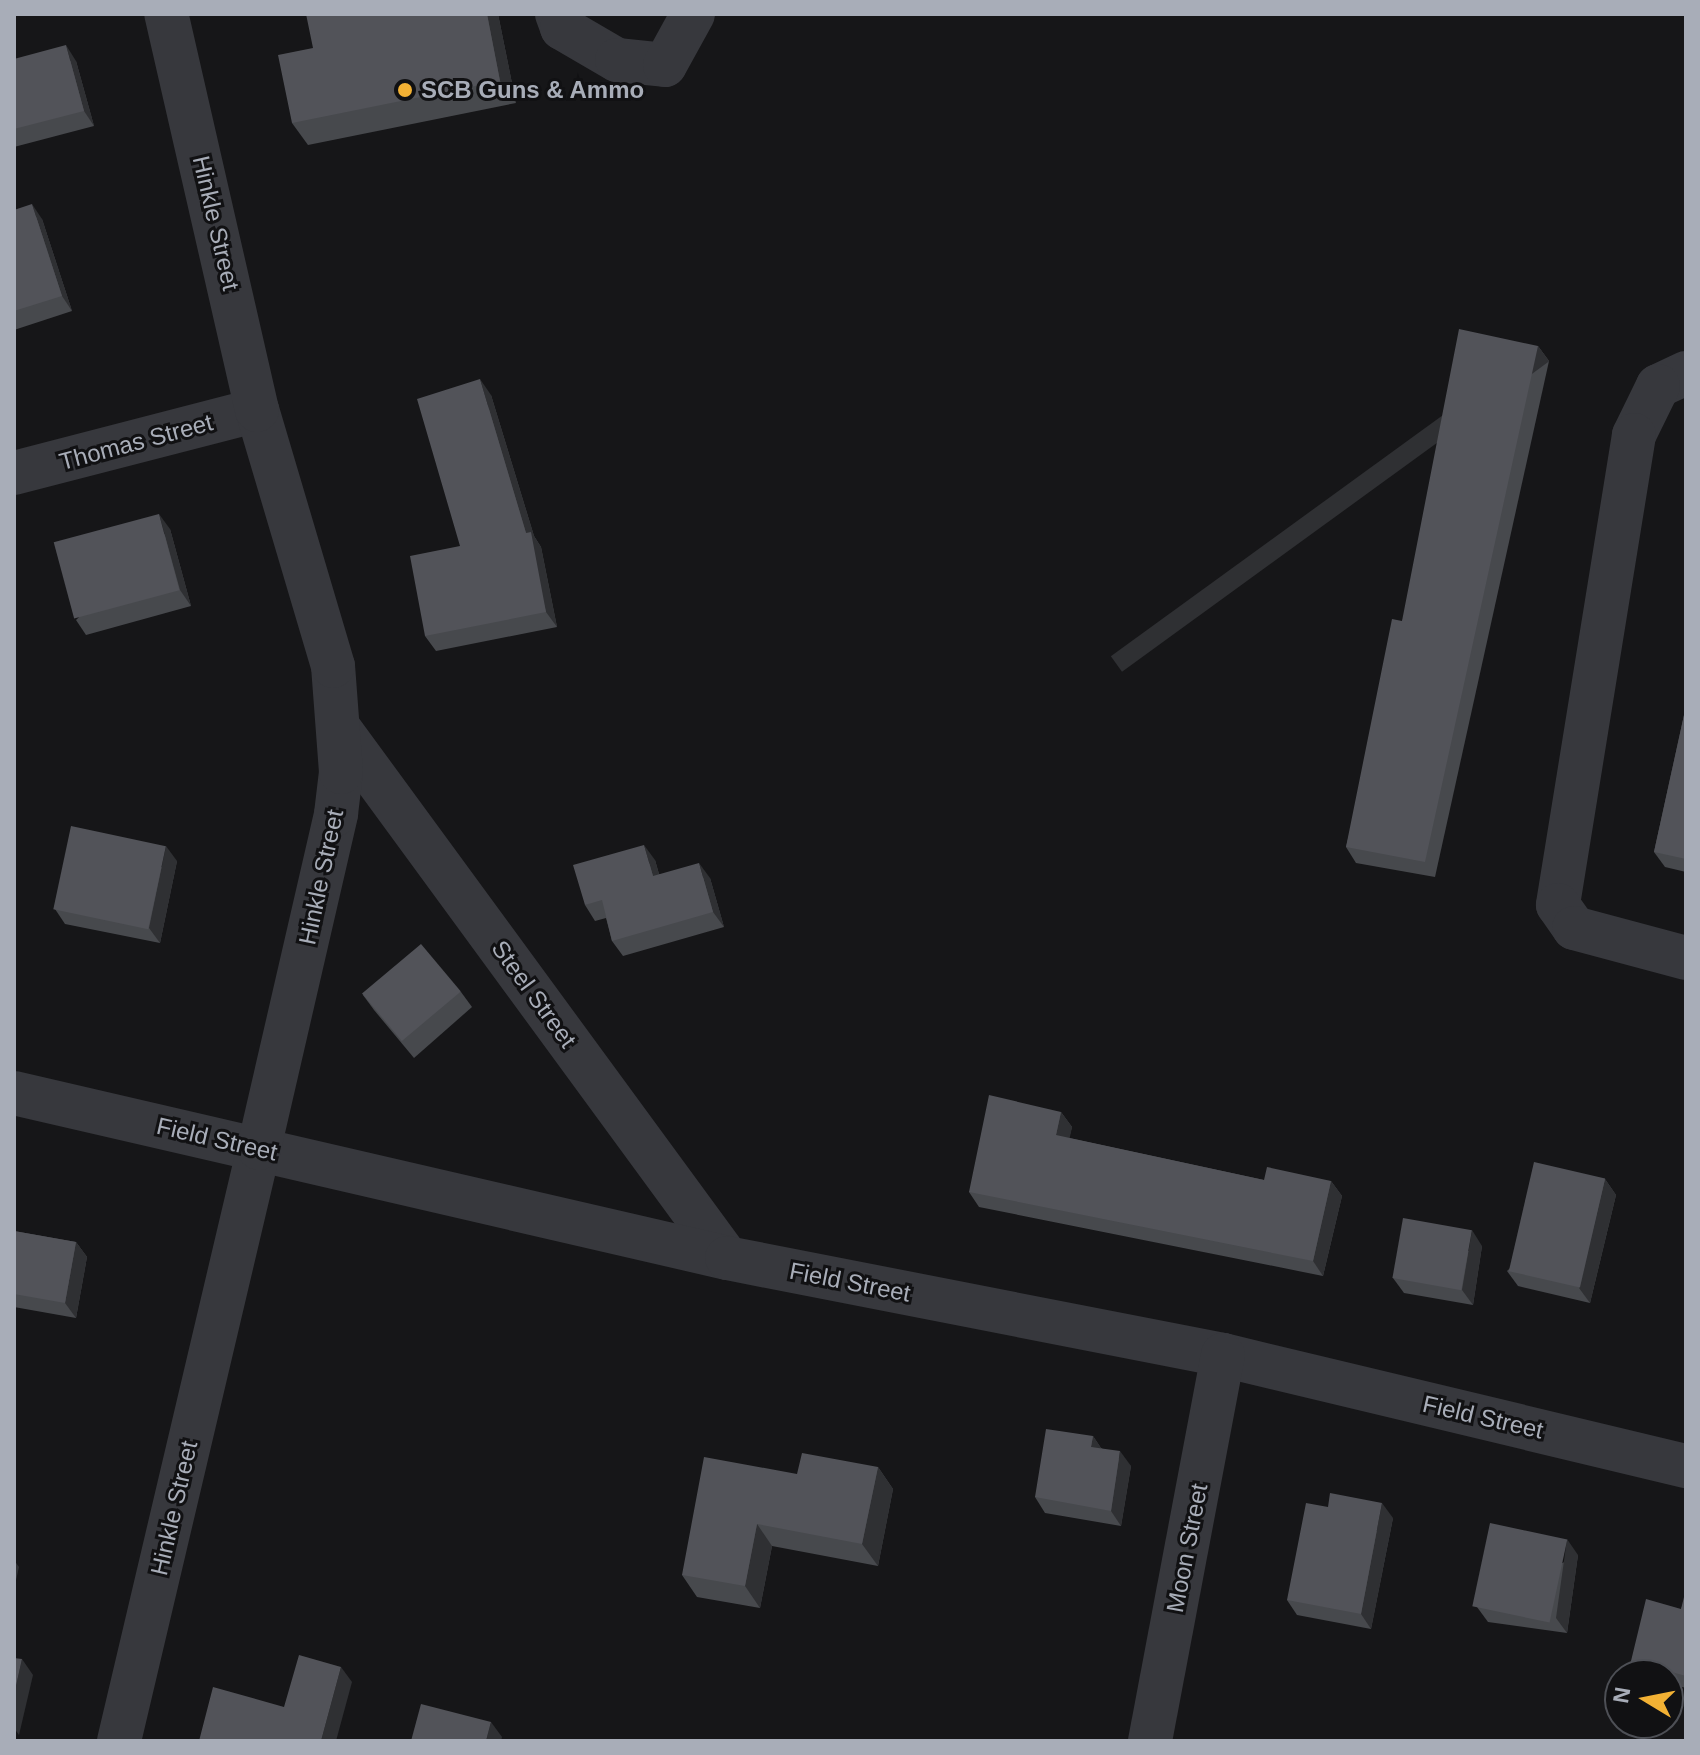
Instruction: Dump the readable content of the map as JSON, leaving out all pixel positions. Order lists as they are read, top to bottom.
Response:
{
  "streets": {
    "street": [
      "Hinkle Street",
      "Thomas Street",
      "Steel Street",
      "Field Street",
      "Moon Street"
    ]
  },
  "crossings": [
    ["Hinkle Street", "Thomas Street"],
    ["Hinkle Street", "Steel Street"],
    ["Hinkle Street", "Field Street"],
    ["Steel Street", "Field Street"],
    ["Field Street", "Moon Street"]
  ],
  "places": ["SCB Guns & Ammo"],
  "north": "left"
}
